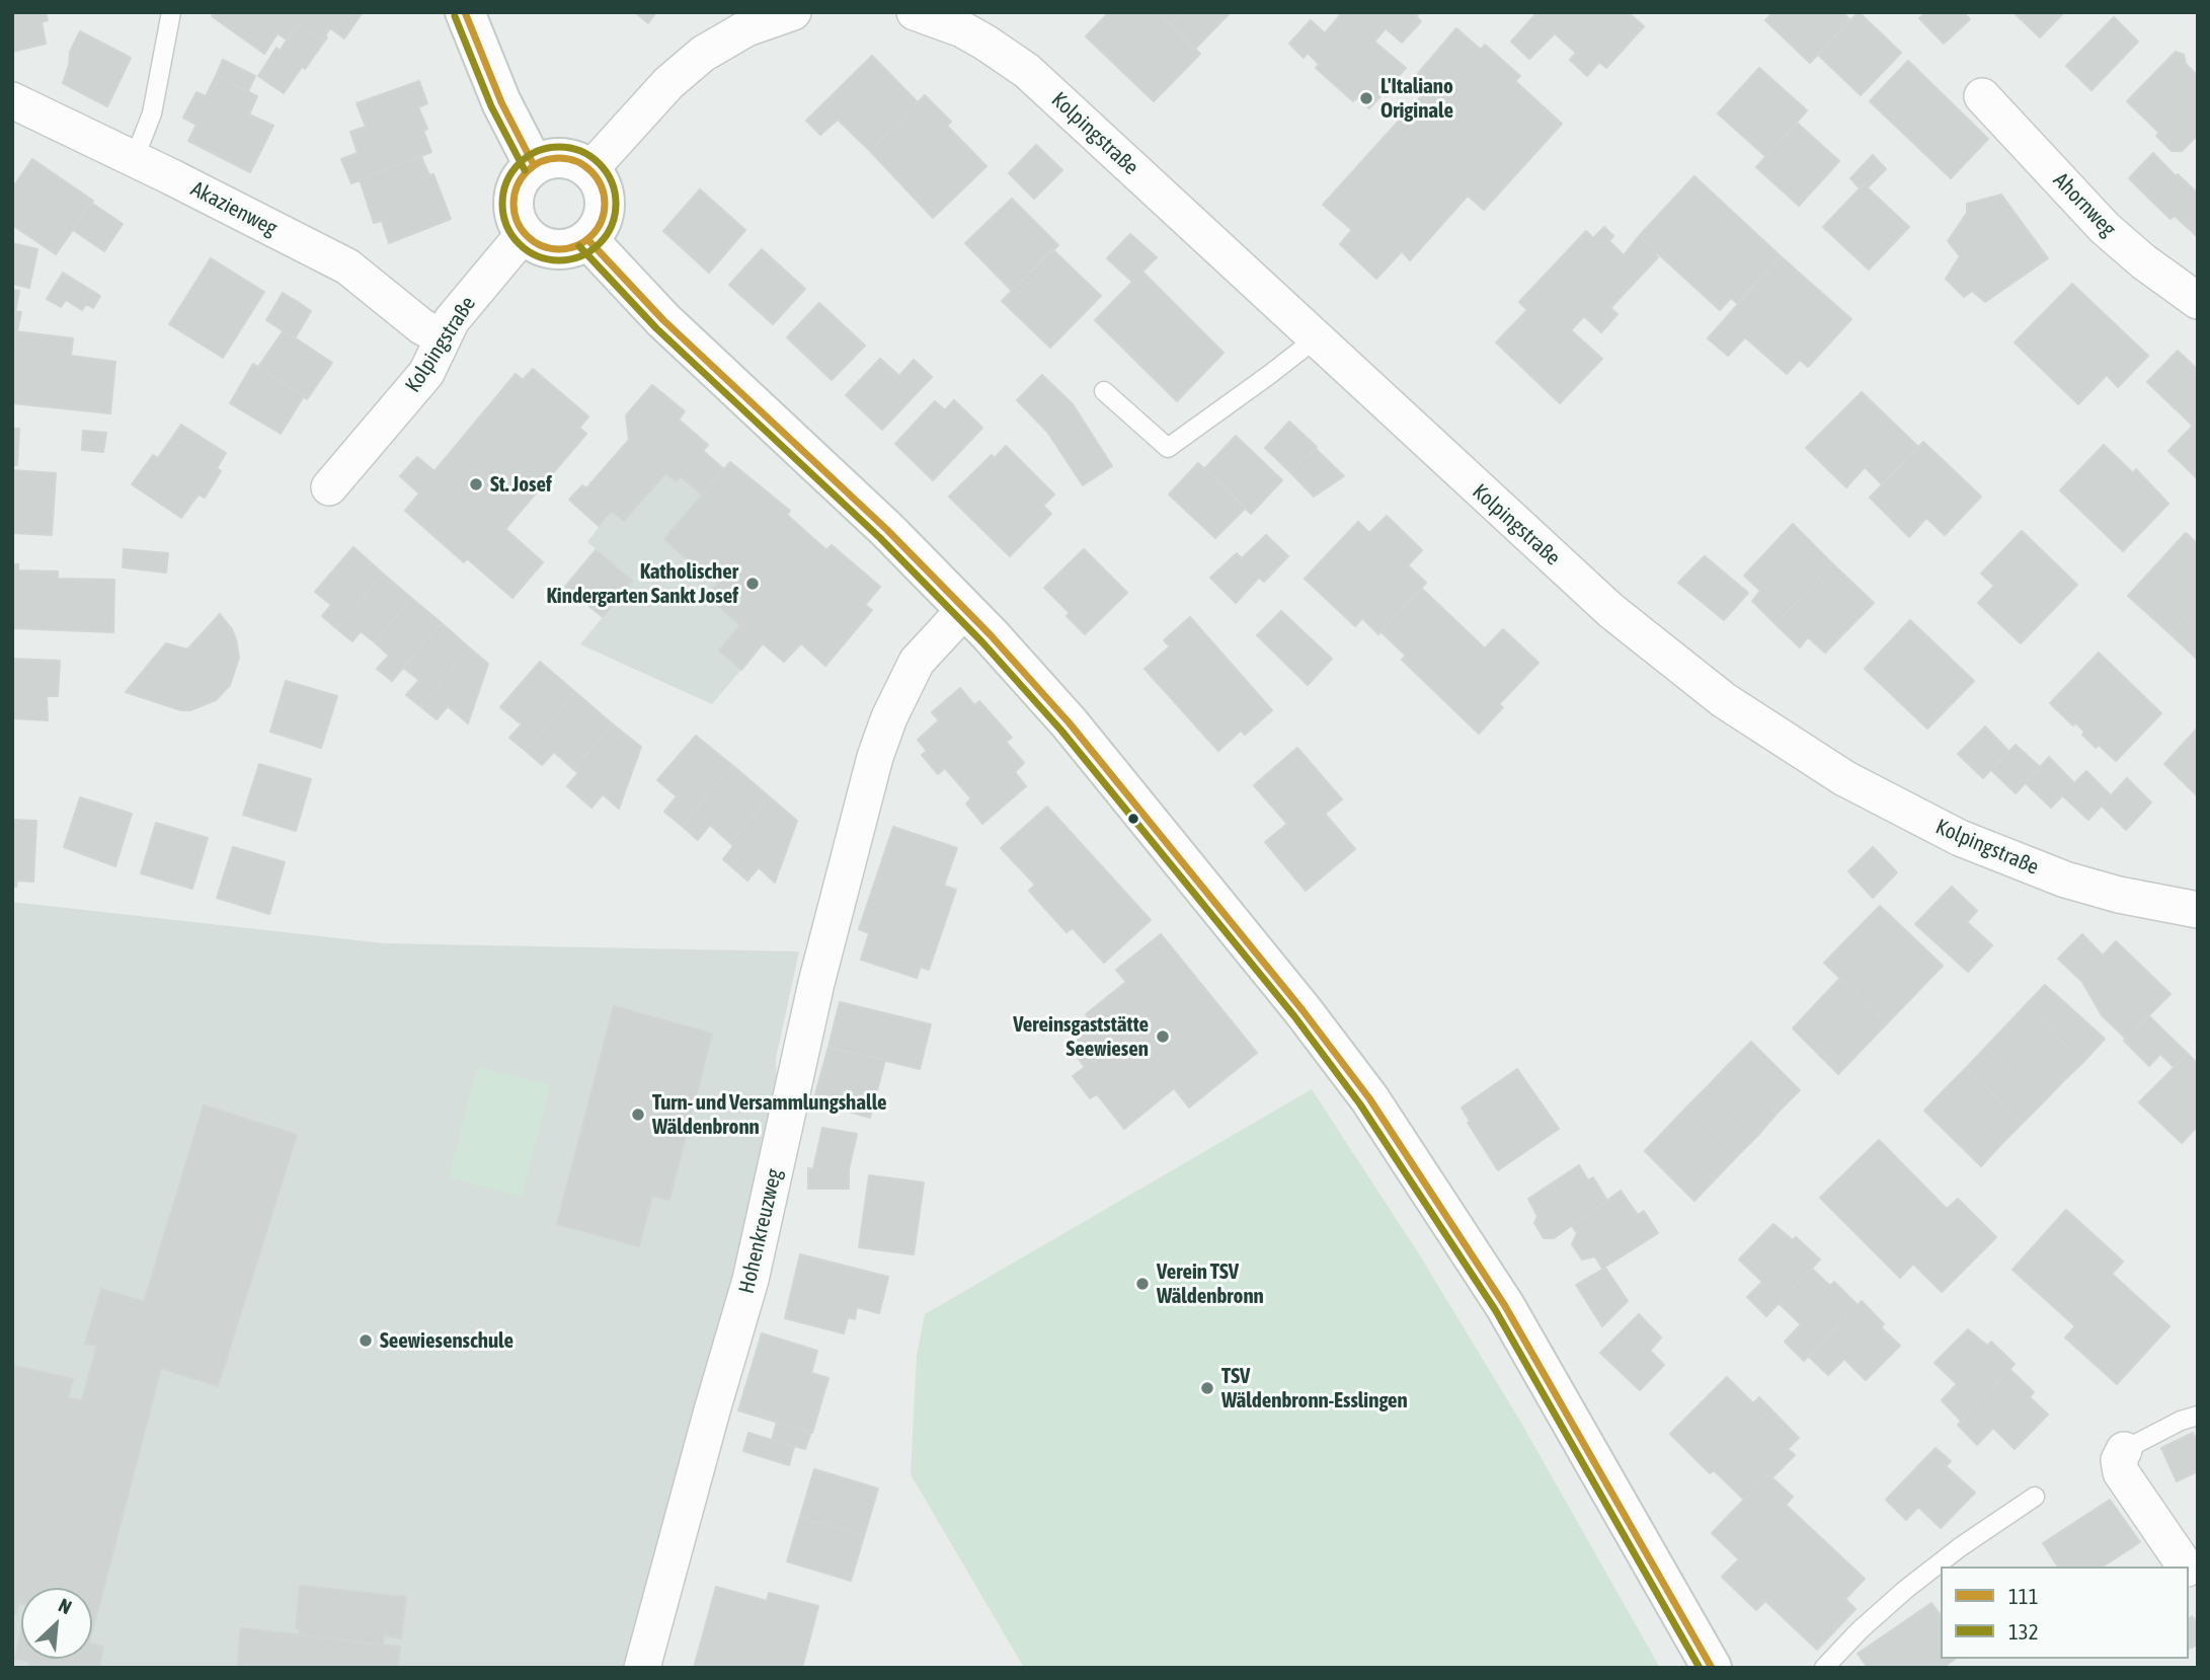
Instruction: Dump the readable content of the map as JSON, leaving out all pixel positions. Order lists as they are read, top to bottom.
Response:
{
  "streets": {
    "street": [
      "Kolpingstraße",
      "Ahornweg",
      "Akazienweg",
      "Hohenkreuzweg"
    ]
  },
  "crossings": [
    ["Kolpingstraße", "Akazienweg"]
  ],
  "places": [
    "L'Italiano Originale",
    "St. Josef",
    "Katholischer Kindergarten Sankt Josef",
    "Vereinsgaststätte Seewiesen",
    "Turn- und Versammlungshalle Wäldenbronn",
    "Verein TSV Wäldenbronn",
    "Seewiesenschule",
    "TSV Wäldenbronn-Esslingen"
  ],
  "lines": ["transit line 111", "transit line 132"],
  "legend": ["111", "132"],
  "north": "top right"
}
